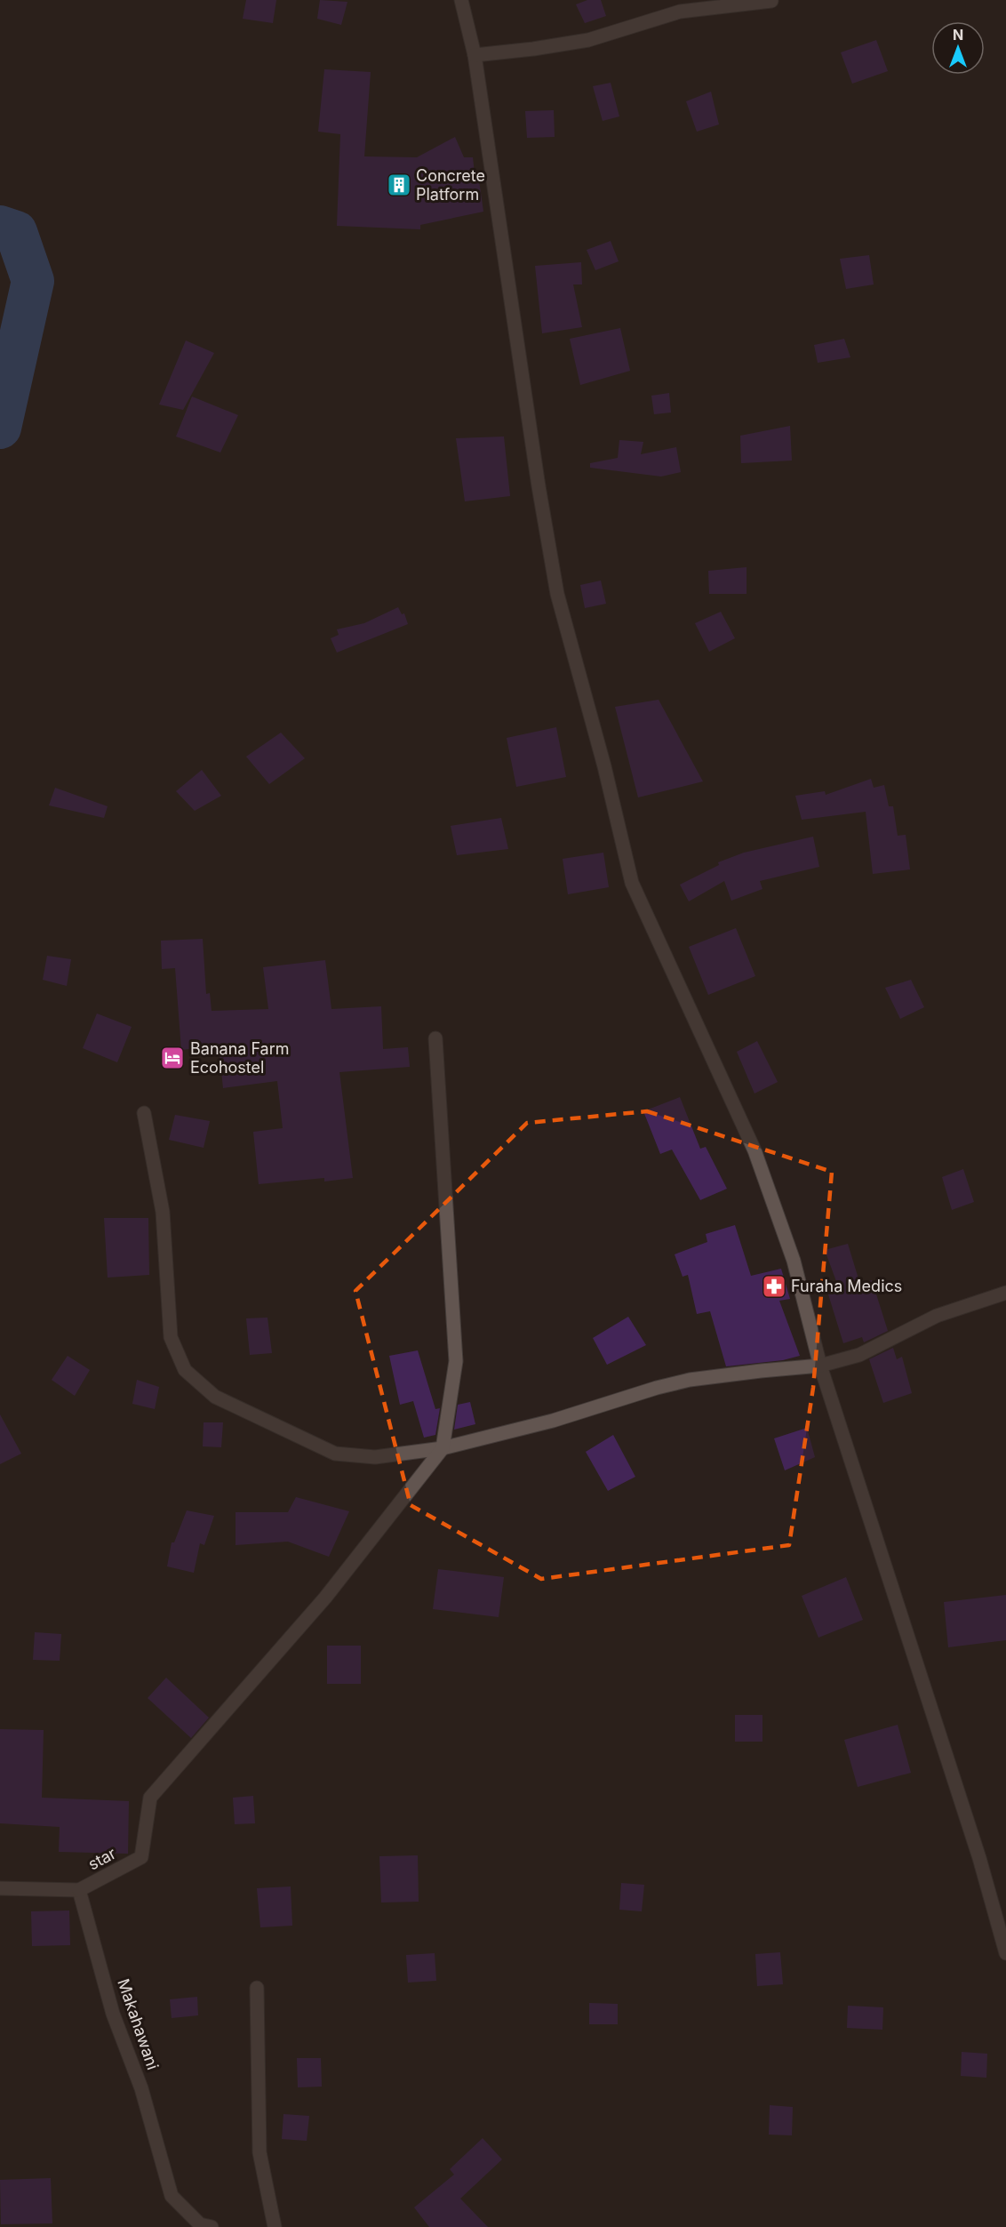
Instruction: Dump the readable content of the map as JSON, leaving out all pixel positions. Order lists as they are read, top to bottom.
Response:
{
  "streets": {
    "street": ["star", "Makahawani"]
  },
  "crossings": [
    ["star", "Makahawani"]
  ],
  "places": {
    "building": ["Concrete Platform"],
    "hotel": ["Banana Farm Ecohostel"],
    "pharmacy": ["Furaha Medics"]
  },
  "north": "top"
}
